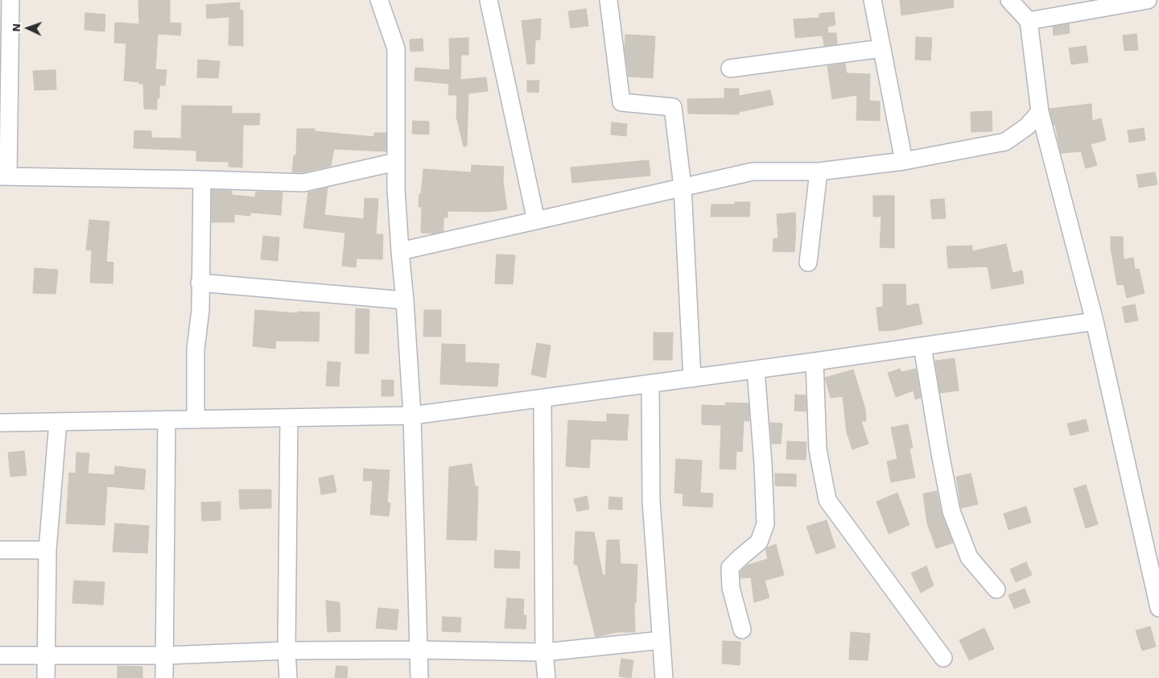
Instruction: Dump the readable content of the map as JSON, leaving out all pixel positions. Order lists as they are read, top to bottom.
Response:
{
  "north": "left"
}
